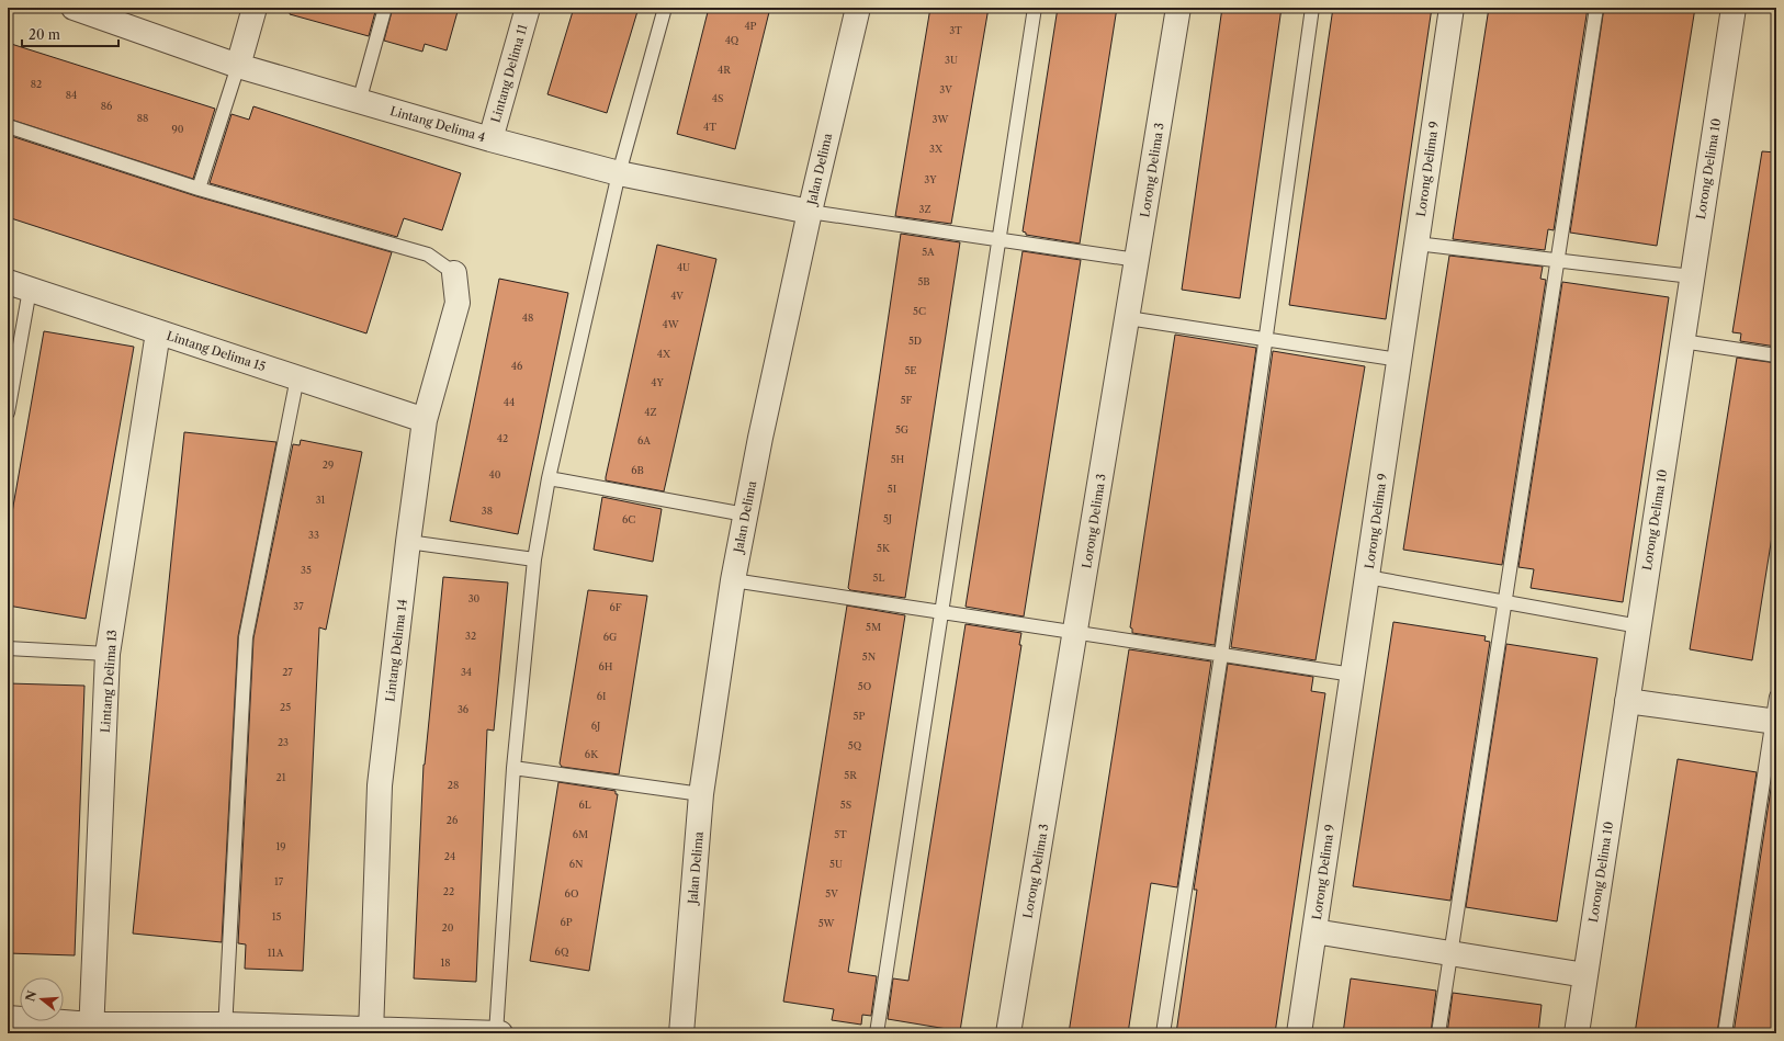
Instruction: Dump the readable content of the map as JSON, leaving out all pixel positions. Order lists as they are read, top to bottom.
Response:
{
  "streets": {
    "street": [
      "Lintang Delima 11",
      "Lintang Delima 4",
      "Jalan Delima",
      "Lorong Delima 9",
      "Lorong Delima 10",
      "Lorong Delima 3",
      "Lintang Delima 15",
      "Lintang Delima 14",
      "Lintang Delima 13"
    ]
  },
  "crossings": [
    ["Lintang Delima 11", "Lintang Delima 4"],
    ["Lintang Delima 4", "Jalan Delima"],
    ["Lintang Delima 15", "Lintang Delima 14"],
    ["Lintang Delima 15", "Lintang Delima 13"]
  ],
  "house_numbers": [
    "4P",
    "3T",
    "4Q",
    "3U",
    "4R",
    "82",
    "3V",
    "84",
    "4S",
    "86",
    "88",
    "3W",
    "4T",
    "90",
    "3X",
    "3Y",
    "3Z",
    "5A",
    "4U",
    "5B",
    "4V",
    "5C",
    "48",
    "4W",
    "5D",
    "4X",
    "46",
    "5E",
    "4Y",
    "5F",
    "44",
    "4Z",
    "5G",
    "42",
    "6A",
    "5H",
    "29",
    "6B",
    "40",
    "5I",
    "31",
    "38",
    "5J",
    "6C",
    "33",
    "5K",
    "35",
    "5L",
    "30",
    "37",
    "6F",
    "5M",
    "32",
    "6G",
    "5N",
    "6H",
    "27",
    "34",
    "5O",
    "6I",
    "25",
    "36",
    "5P",
    "6J",
    "23",
    "5Q",
    "6K",
    "5R",
    "21",
    "28",
    "6L",
    "5S",
    "26",
    "6M",
    "5T",
    "19",
    "24",
    "6N",
    "5U",
    "17",
    "22",
    "6O",
    "5V",
    "15",
    "6P",
    "5W",
    "20",
    "6Q",
    "11A",
    "18"
  ],
  "scale_bar": "20 m",
  "north": "left"
}
